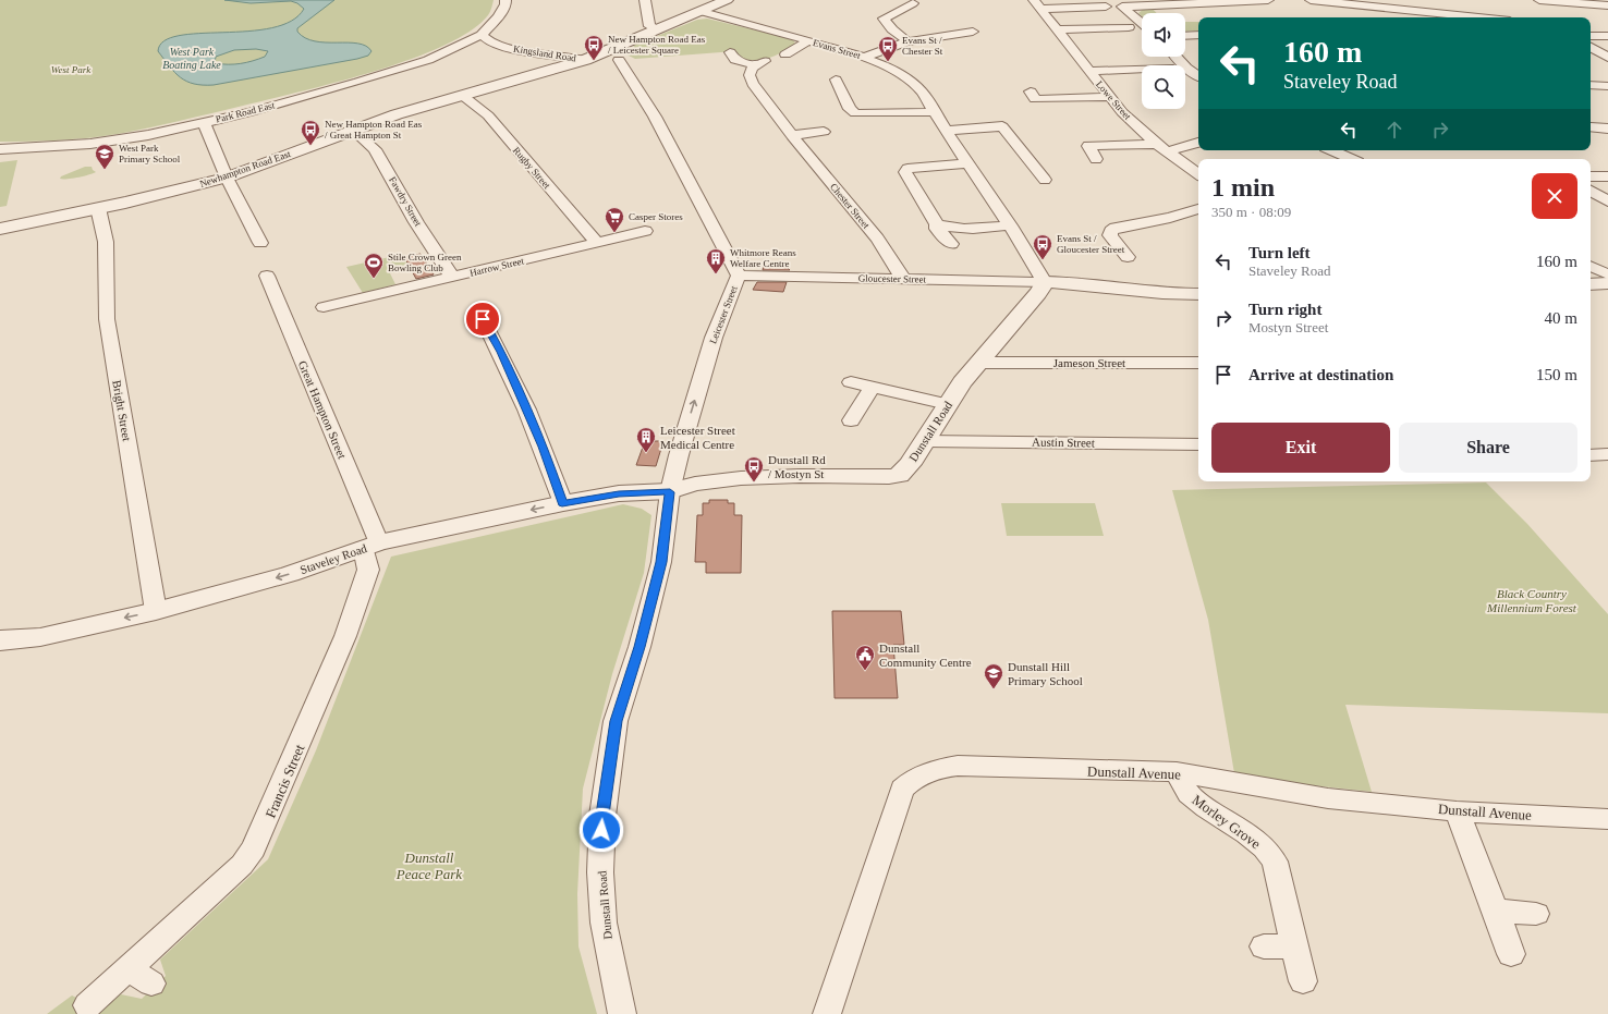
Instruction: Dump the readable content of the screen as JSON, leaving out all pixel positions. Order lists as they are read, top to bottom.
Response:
{
  "streets": {
    "street": [
      "Evans Street",
      "Kingsland Road",
      "Lowe Street",
      "Park Road East",
      "Rugby Street",
      "Newhampton Road East",
      "Fawdry Street",
      "Chester Street",
      "Harrow Street",
      "Gloucester Street",
      "Leicester Street",
      "Jameson Street",
      "Great Hampton Street",
      "Bright Street",
      "Dunstall Road",
      "Austin Street",
      "Staveley Road",
      "Dunstall Avenue",
      "Francis Street",
      "Morley Grove"
    ]
  },
  "crossings": [
    ["Evans Street", "Newhampton Road East"],
    ["Evans Street", "Gloucester Street"],
    ["Evans Street", "Dunstall Road"],
    ["Kingsland Road", "Park Road East"],
    ["Kingsland Road", "Newhampton Road East"],
    ["Rugby Street", "Newhampton Road East"],
    ["Rugby Street", "Harrow Street"],
    ["Newhampton Road East", "Fawdry Street"],
    ["Newhampton Road East", "Bright Street"],
    ["Fawdry Street", "Harrow Street"],
    ["Chester Street", "Gloucester Street"],
    ["Gloucester Street", "Leicester Street"],
    ["Gloucester Street", "Dunstall Road"],
    ["Leicester Street", "Dunstall Road"],
    ["Leicester Street", "Staveley Road"],
    ["Jameson Street", "Dunstall Road"],
    ["Great Hampton Street", "Staveley Road"],
    ["Great Hampton Street", "Francis Street"],
    ["Bright Street", "Staveley Road"],
    ["Dunstall Road", "Austin Street"],
    ["Dunstall Road", "Staveley Road"],
    ["Staveley Road", "Francis Street"],
    ["Dunstall Avenue", "Morley Grove"]
  ],
  "one_way": ["Leicester Street", "Staveley Road"],
  "water": ["West Park Boating Lake"],
  "parks": ["West Park", "Black Country Millennium Forest", "Dunstall Peace Park"],
  "places": {
    "bus stop": [
      "New Hampton Road Eas / Leicester Square",
      "Evans St / Chester St",
      "New Hampton Road Eas / Great Hampton St",
      "Evans St / Gloucester Street",
      "Dunstall Rd / Mostyn St"
    ],
    "school or university": ["West Park Primary School", "Dunstall Hill Primary School"],
    "supermarket": ["Casper Stores"],
    "building": ["Whitmore Reans Welfare Centre", "Leicester Street Medical Centre"],
    "sports": ["Stile Crown Green Bowling Club"],
    "public building": ["Dunstall Community Centre"]
  },
  "page": {
    "turn": ["160 m", "Staveley Road"],
    "heading": ["1 min", "350 m · 08:09"],
    "list": [
      {
        "name": "Turn left",
        "note": "Staveley Road",
        "value": "160 m"
      },
      {
        "name": "Turn right",
        "note": "Mostyn Street",
        "value": "40 m"
      },
      {
        "name": "Arrive at destination",
        "value": "150 m"
      }
    ],
    "buttons": ["Exit", "Share"]
  }
}
